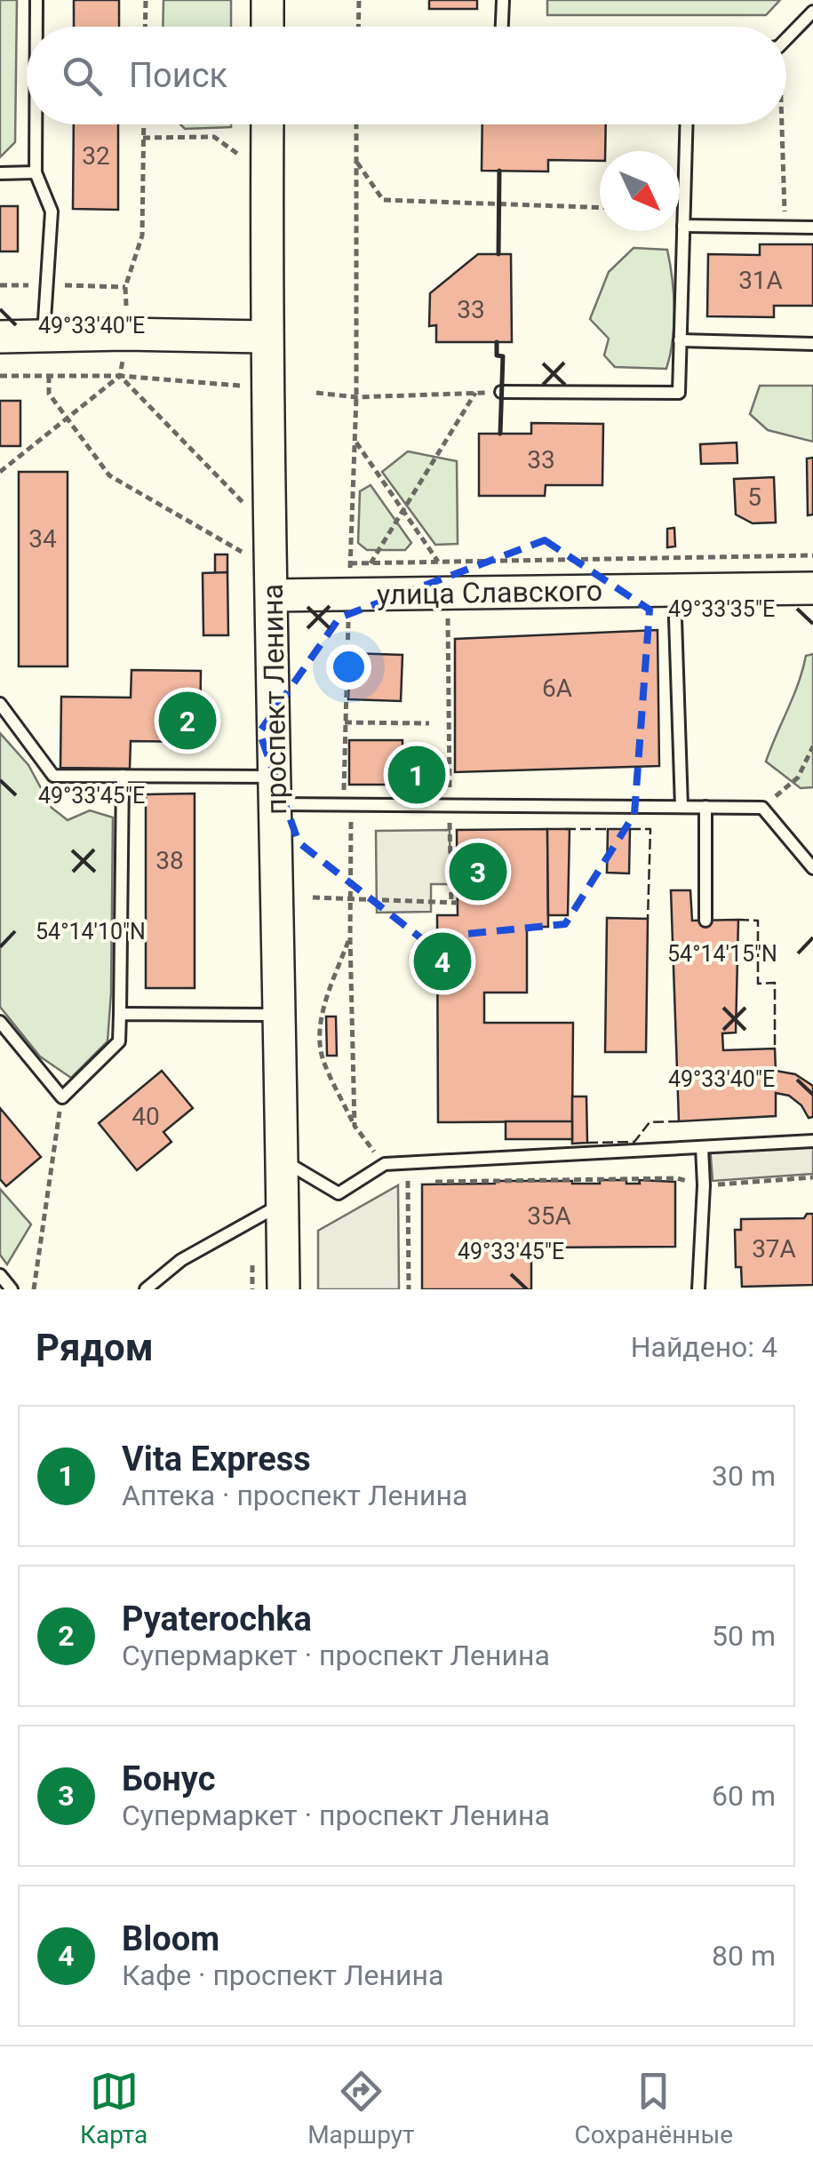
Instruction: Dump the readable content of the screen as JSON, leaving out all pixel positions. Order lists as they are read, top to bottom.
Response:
{
  "streets": {
    "main road": ["улица Славского", "проспект Ленина"]
  },
  "crossings": [
    ["улица Славского", "проспект Ленина"]
  ],
  "house_numbers": [
    "32",
    "31А",
    "33",
    "33",
    "5",
    "34",
    "6А",
    "38",
    "40",
    "35А",
    "37А"
  ],
  "north": "bottom right",
  "page": {
    "search": "Поиск",
    "pins": [
      "2",
      "1",
      "3",
      "4"
    ],
    "heading": ["Рядом", "Найдено: 4"],
    "list": [
      {
        "mark": "1",
        "name": "Vita Express",
        "note": "Аптека · проспект Ленина",
        "value": "30 m"
      },
      {
        "mark": "2",
        "name": "Pyaterochka",
        "note": "Супермаркет · проспект Ленина",
        "value": "50 m"
      },
      {
        "mark": "3",
        "name": "Бонус",
        "note": "Супермаркет · проспект Ленина",
        "value": "60 m"
      },
      {
        "mark": "4",
        "name": "Bloom",
        "note": "Кафе · проспект Ленина",
        "value": "80 m"
      }
    ],
    "nav": ["Карта", "Маршрут", "Сохранённые"]
  },
  "coordinates": [
    "49°33'40\"E",
    "49°33'35\"E",
    "49°33'45\"E",
    "54°14'10\"N",
    "54°14'15\"N"
  ]
}
